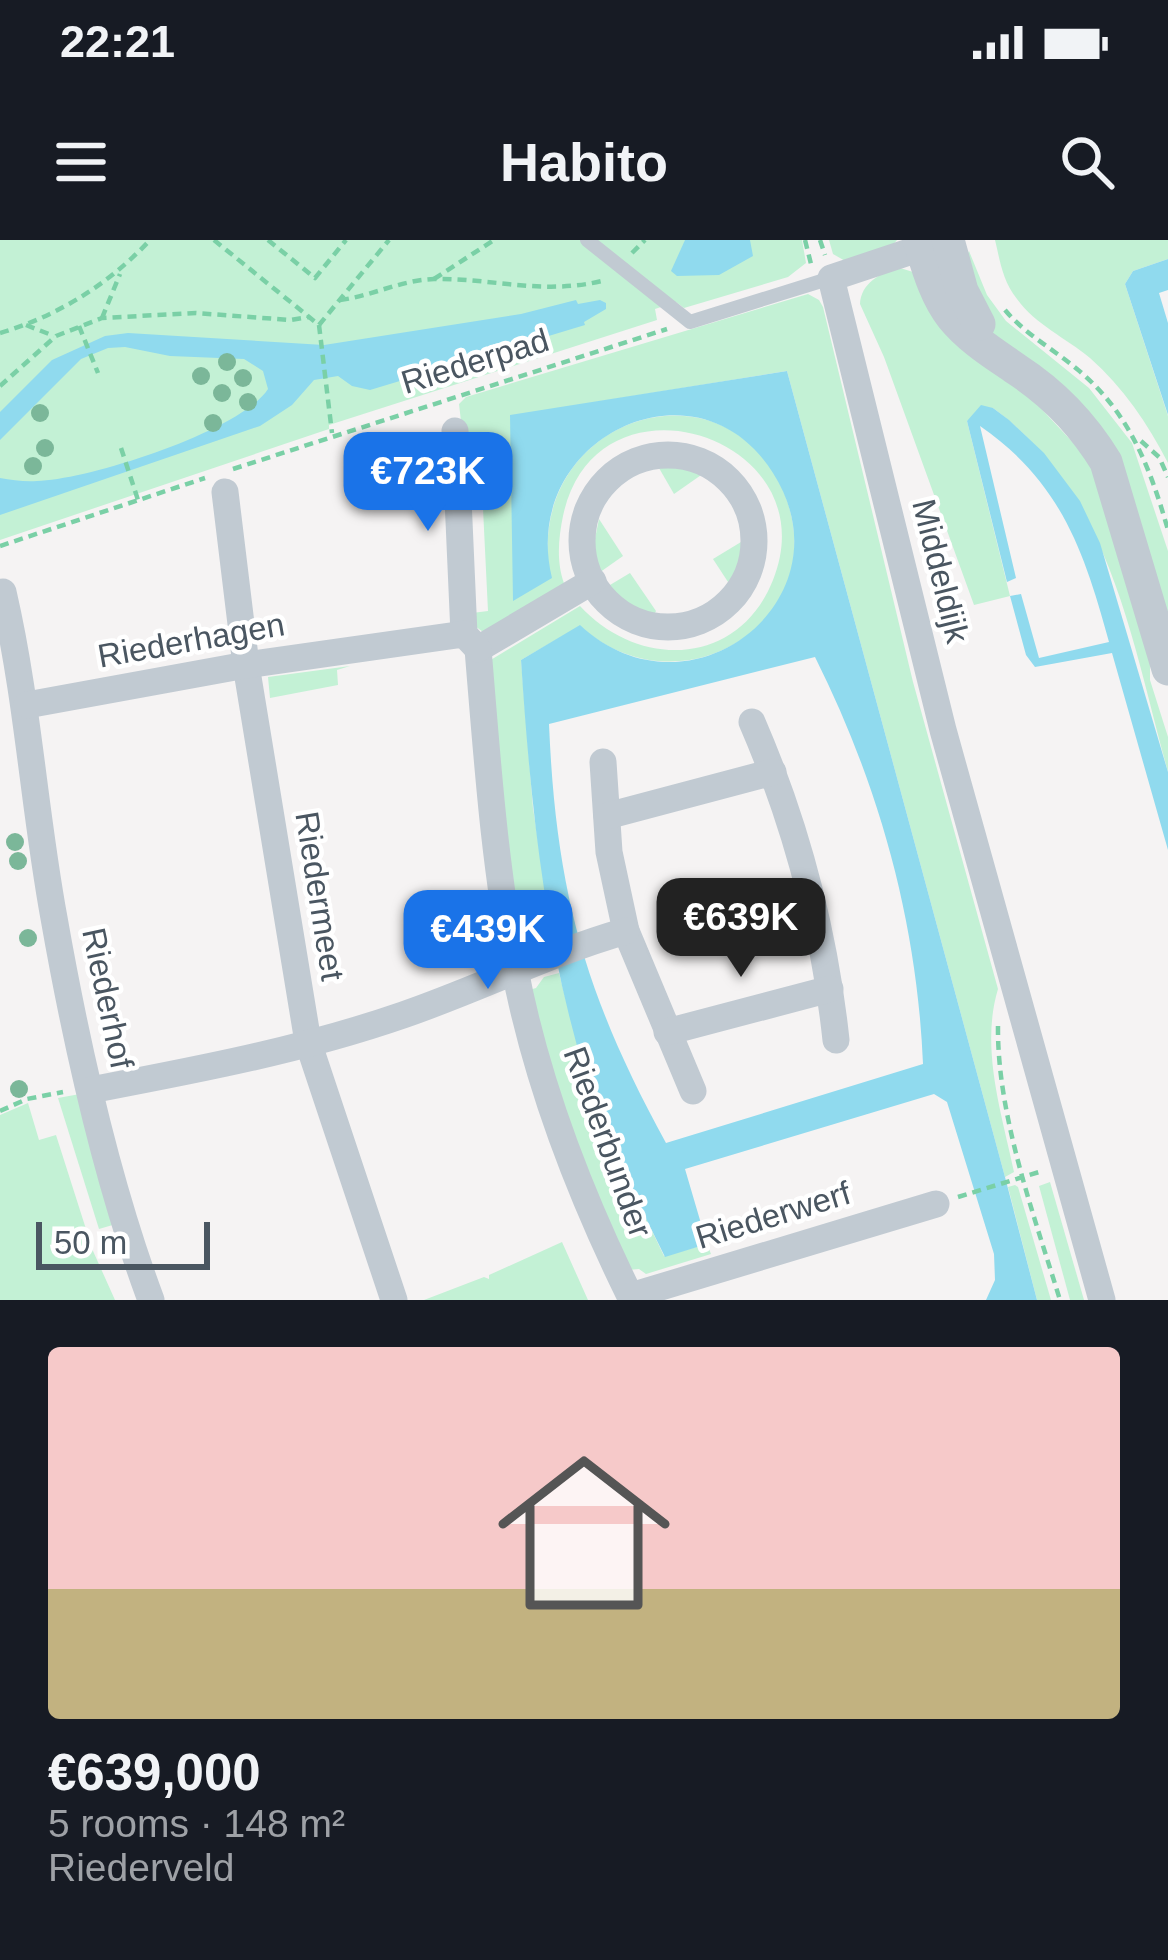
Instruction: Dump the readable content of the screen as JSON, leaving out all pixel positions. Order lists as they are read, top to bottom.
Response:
{
  "streets": {
    "street": [
      "Middeldijk",
      "Riederhagen",
      "Riedermeet",
      "Riederhof",
      "Riederbunder",
      "Riederwerf"
    ],
    "path": ["Riederpad"]
  },
  "crossings": [
    ["Riederhagen", "Riedermeet"],
    ["Riederhagen", "Riederhof"],
    ["Riederhagen", "Riederbunder"],
    ["Riederbunder", "Riederwerf"]
  ],
  "scale_bar": "50 m",
  "page": {
    "status": "22:21",
    "header": "Habito",
    "price": ["€723K", "€639K", "€439K"],
    "scale": "50 m",
    "list": [
      {
        "name": "€639,000",
        "note": "5 rooms · 148 m² · Riederveld"
      }
    ]
  }
}
